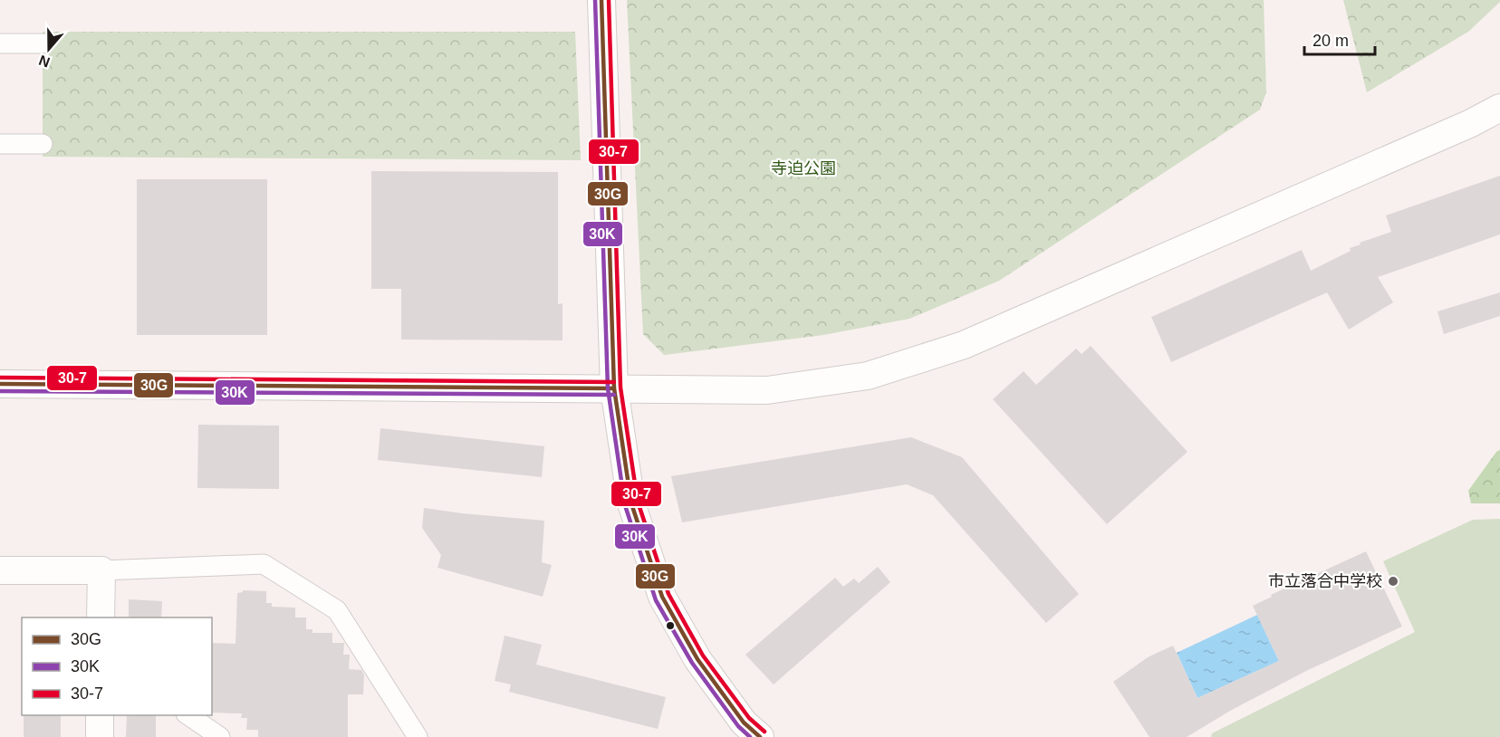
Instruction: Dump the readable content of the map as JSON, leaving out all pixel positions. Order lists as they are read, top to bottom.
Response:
{
  "parks": ["寺迫公園"],
  "places": ["市立落合中学校"],
  "lines": ["transit line 30G", "transit line 30K", "transit line 30-7"],
  "legend": ["30G", "30K", "30-7"],
  "scale_bar": "20 m",
  "north": "bottom"
}
